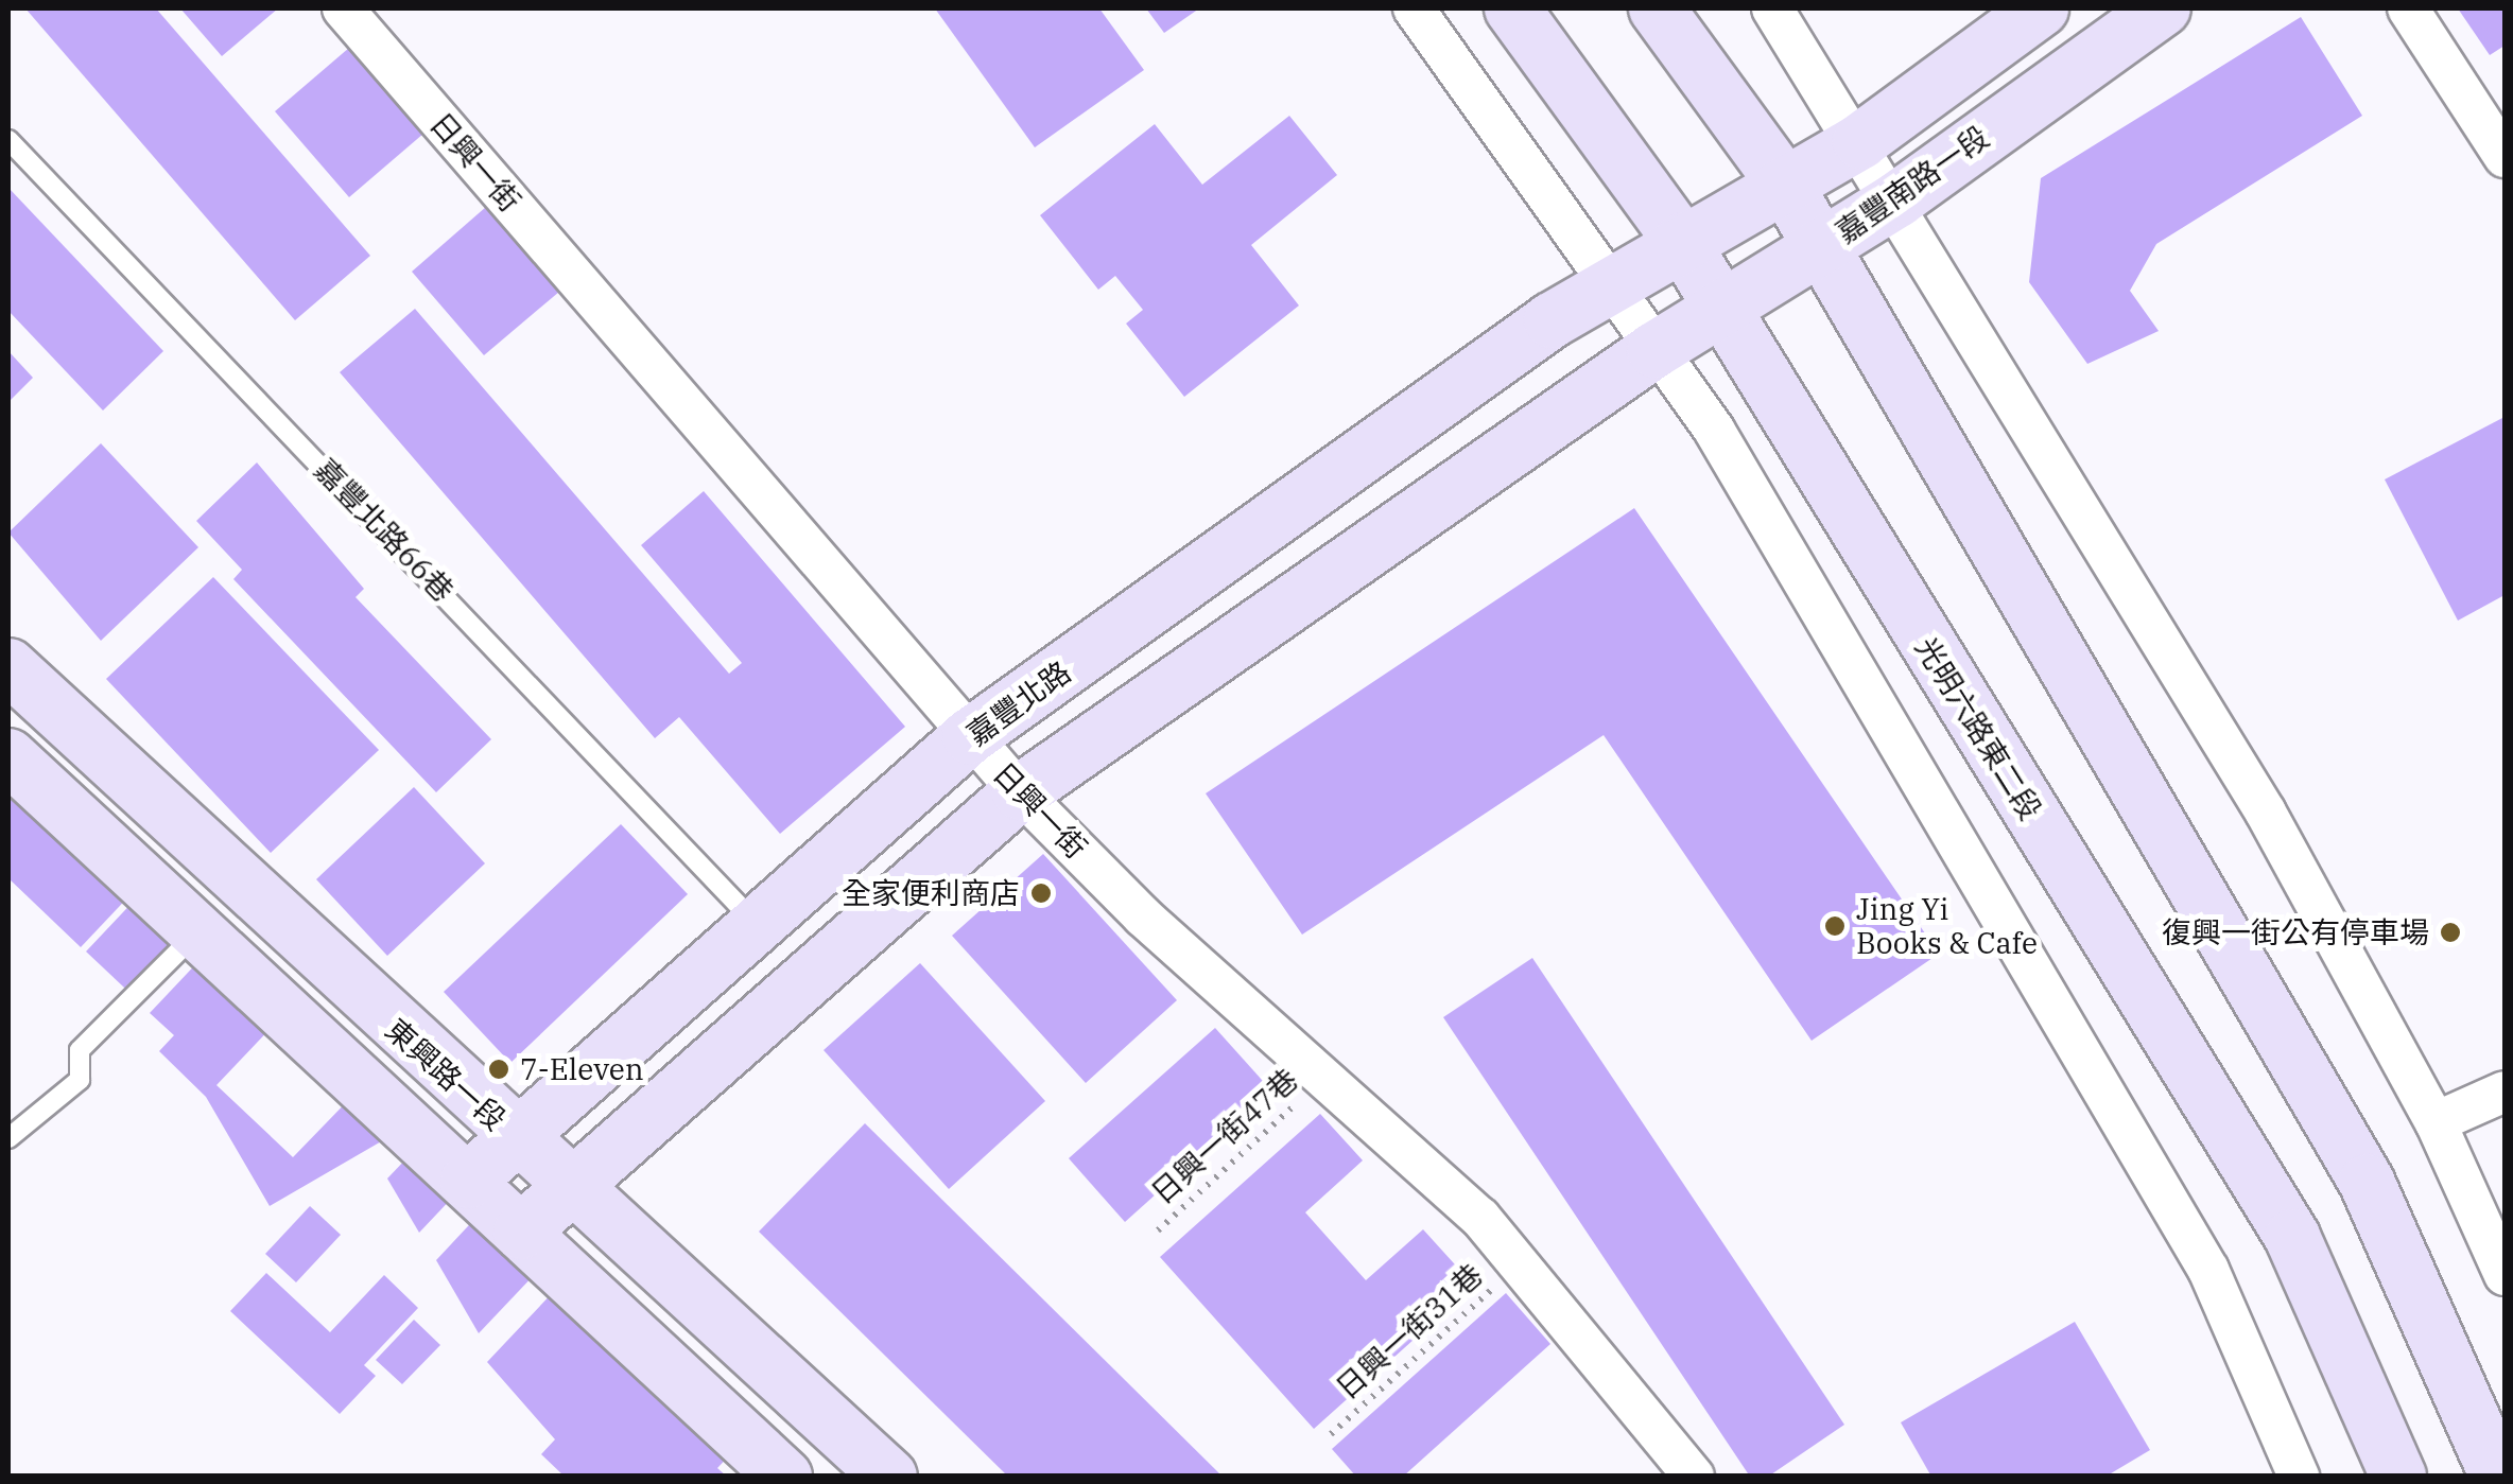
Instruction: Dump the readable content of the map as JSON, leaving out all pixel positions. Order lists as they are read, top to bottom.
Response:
{
  "streets": {
    "street": [
      "日興一街",
      "嘉豐南路一段",
      "嘉豐北路",
      "光明六路東二段",
      "東興路一段"
    ],
    "lane": ["嘉豐北路66巷"],
    "path": ["日興一街47巷", "日興一街31巷"]
  },
  "crossings": [
    ["日興一街", "嘉豐北路"],
    ["日興一街", "日興一街47巷"],
    ["日興一街", "日興一街31巷"],
    ["嘉豐南路一段", "光明六路東二段"],
    ["嘉豐北路66巷", "嘉豐北路"],
    ["嘉豐北路", "東興路一段"]
  ],
  "places": [
    "全家便利商店",
    "Jing Yi Books & Cafe",
    "復興一街公有停車場",
    "7-Eleven"
  ]
}
